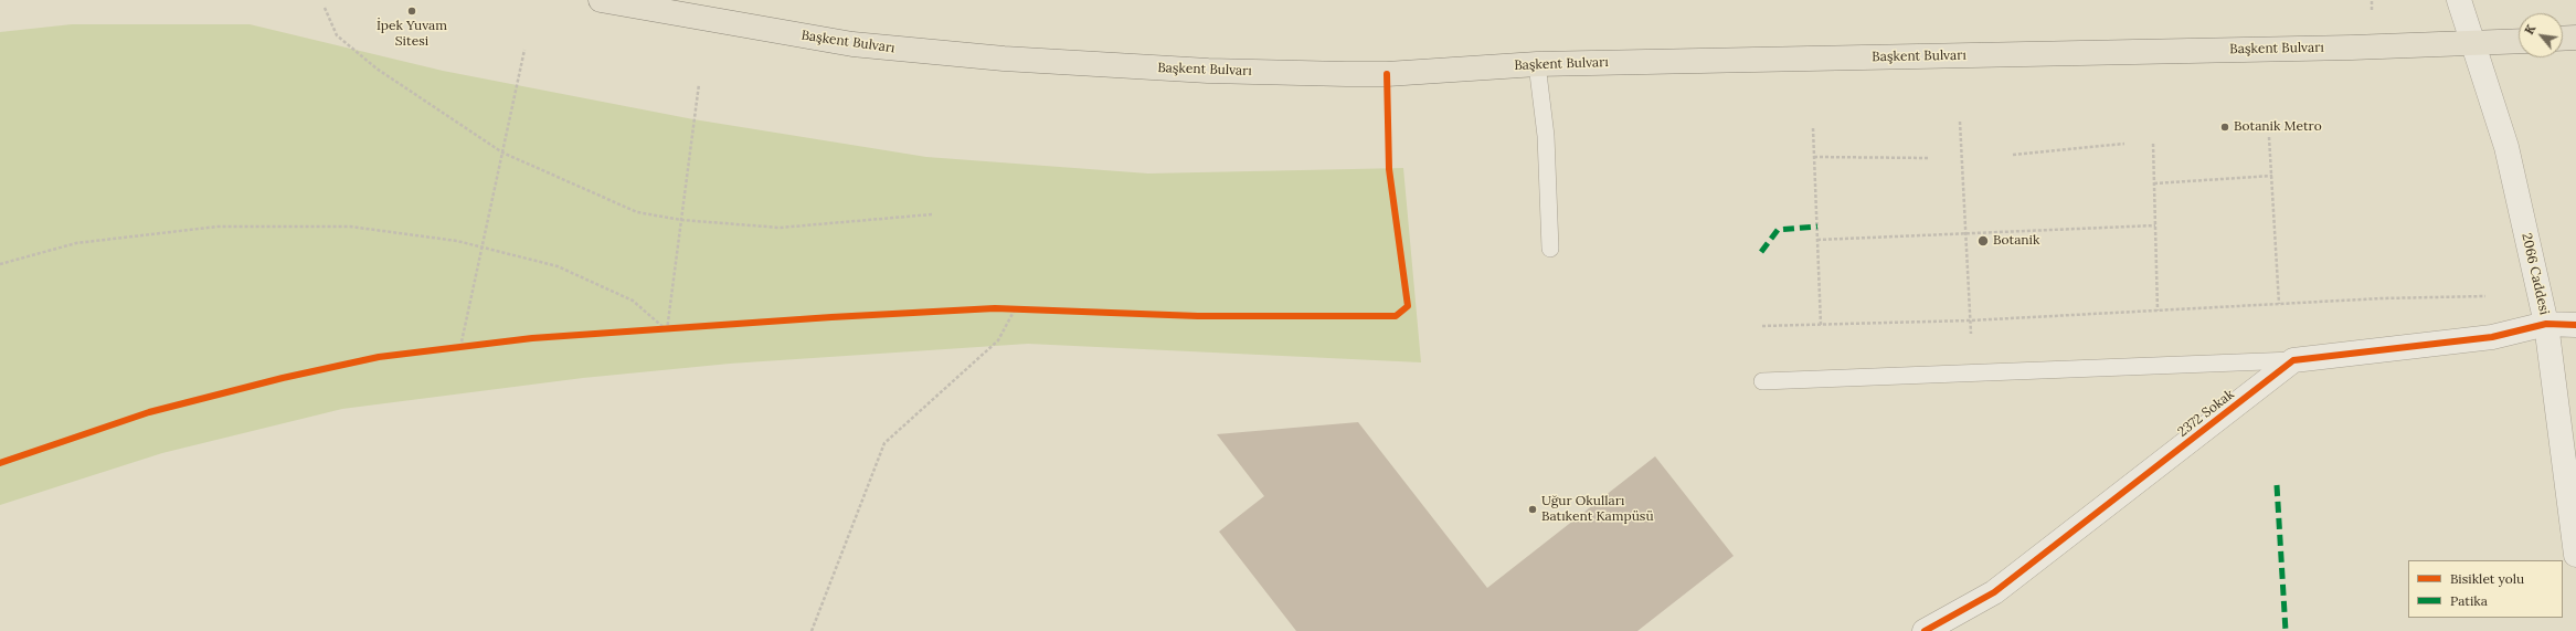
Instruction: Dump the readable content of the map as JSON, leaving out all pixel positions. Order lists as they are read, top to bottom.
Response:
{
  "streets": {
    "main road": ["Başkent Bulvarı"],
    "street": ["2066 Caddesi", "2372 Sokak"]
  },
  "crossings": [
    ["Başkent Bulvarı", "2066 Caddesi"]
  ],
  "places": [
    "İpek Yuvam Sitesi",
    "Botanik Metro",
    "Botanik",
    "Uğur Okulları Batıkent Kampüsü"
  ],
  "legend": ["Bisiklet yolu", "Patika"],
  "north": "top left"
}
